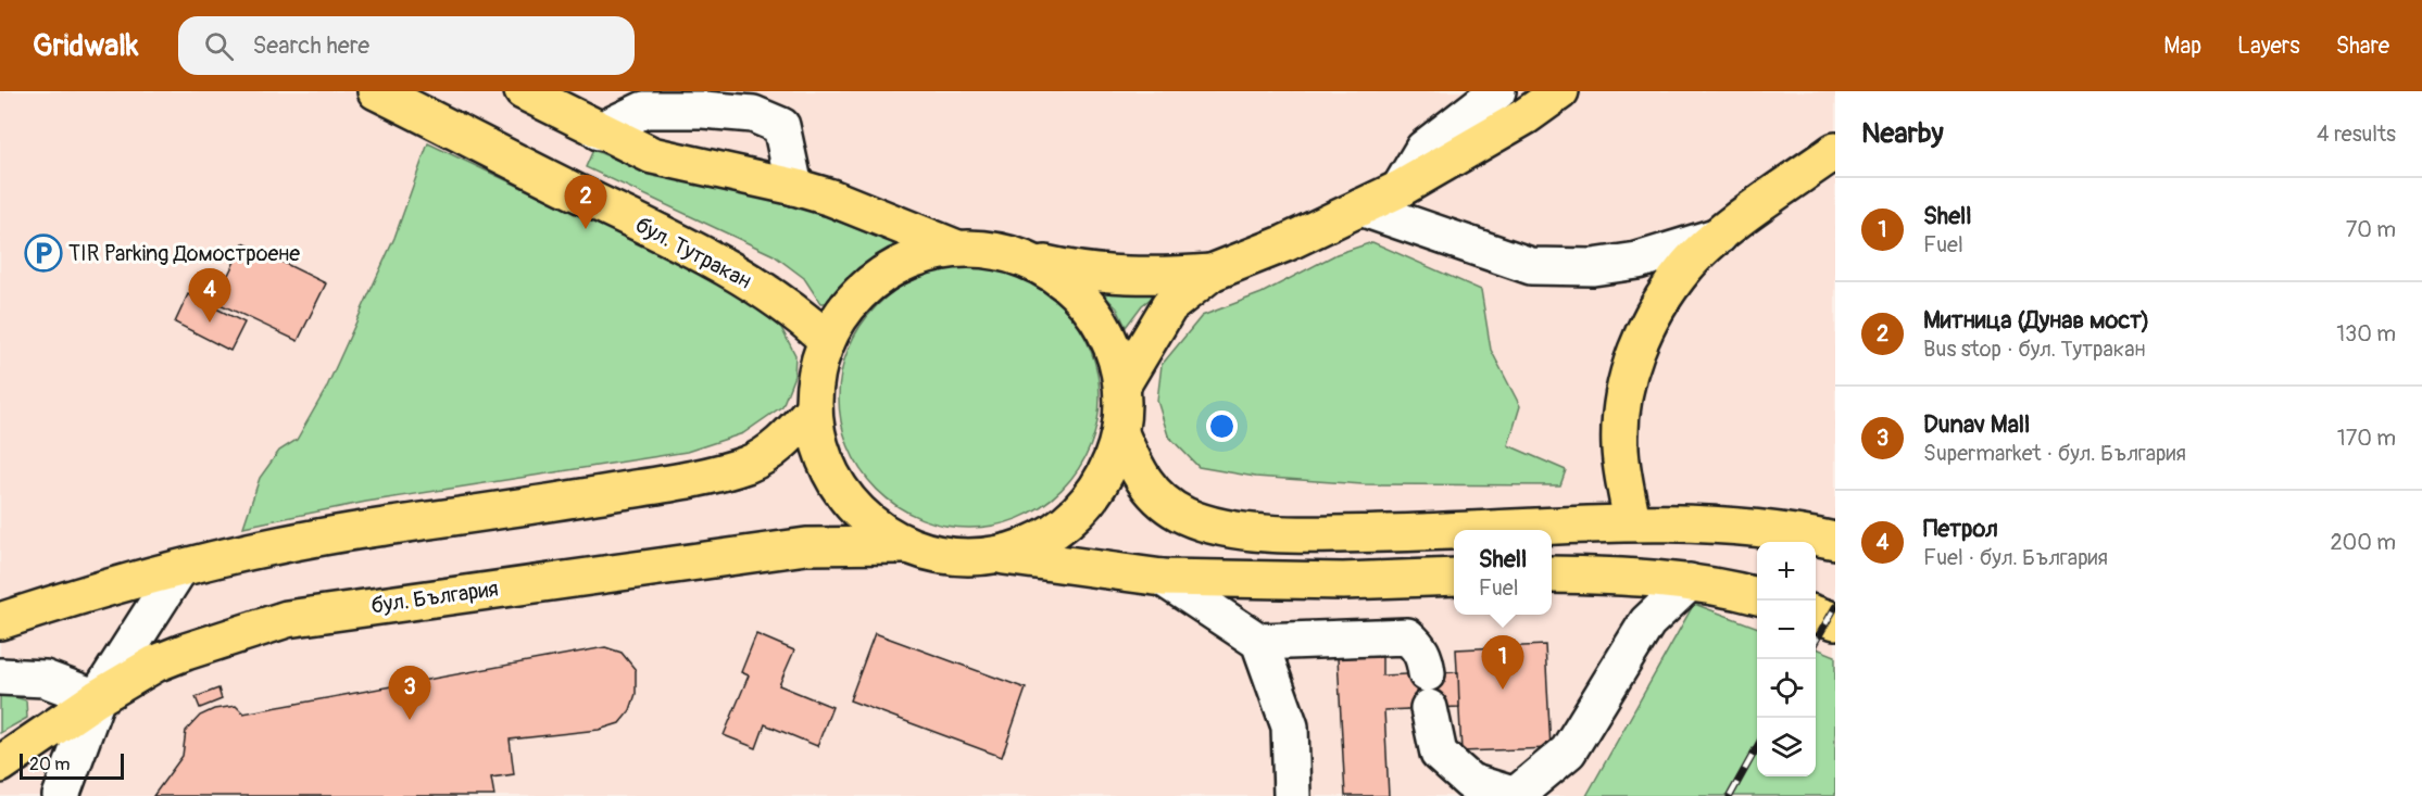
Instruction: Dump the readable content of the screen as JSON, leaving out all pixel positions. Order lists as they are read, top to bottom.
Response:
{
  "streets": {
    "main road": ["бул. Тутракан", "бул. България"]
  },
  "places": {
    "parking": ["TIR Parking Домостроене"]
  },
  "scale_bar": "20 m",
  "page": {
    "header": "Gridwalk",
    "search": "Search here",
    "nav": ["Map", "Layers", "Share"],
    "heading": ["Nearby", "4 results"],
    "pins": [
      "2",
      "4",
      "1",
      "3"
    ],
    "list": [
      {
        "mark": "1",
        "name": "Shell",
        "note": "Fuel",
        "value": "70 m"
      },
      {
        "mark": "2",
        "name": "Митница (Дунав мост)",
        "note": "Bus stop · бул. Тутракан",
        "value": "130 m"
      },
      {
        "mark": "3",
        "name": "Dunav Mall",
        "note": "Supermarket · бул. България",
        "value": "170 m"
      },
      {
        "mark": "4",
        "name": "Петрол",
        "note": "Fuel · бул. България",
        "value": "200 m"
      }
    ],
    "popup": ["Shell", "Fuel"],
    "map_buttons": ["+", "−"],
    "scale": "20 m"
  }
}
